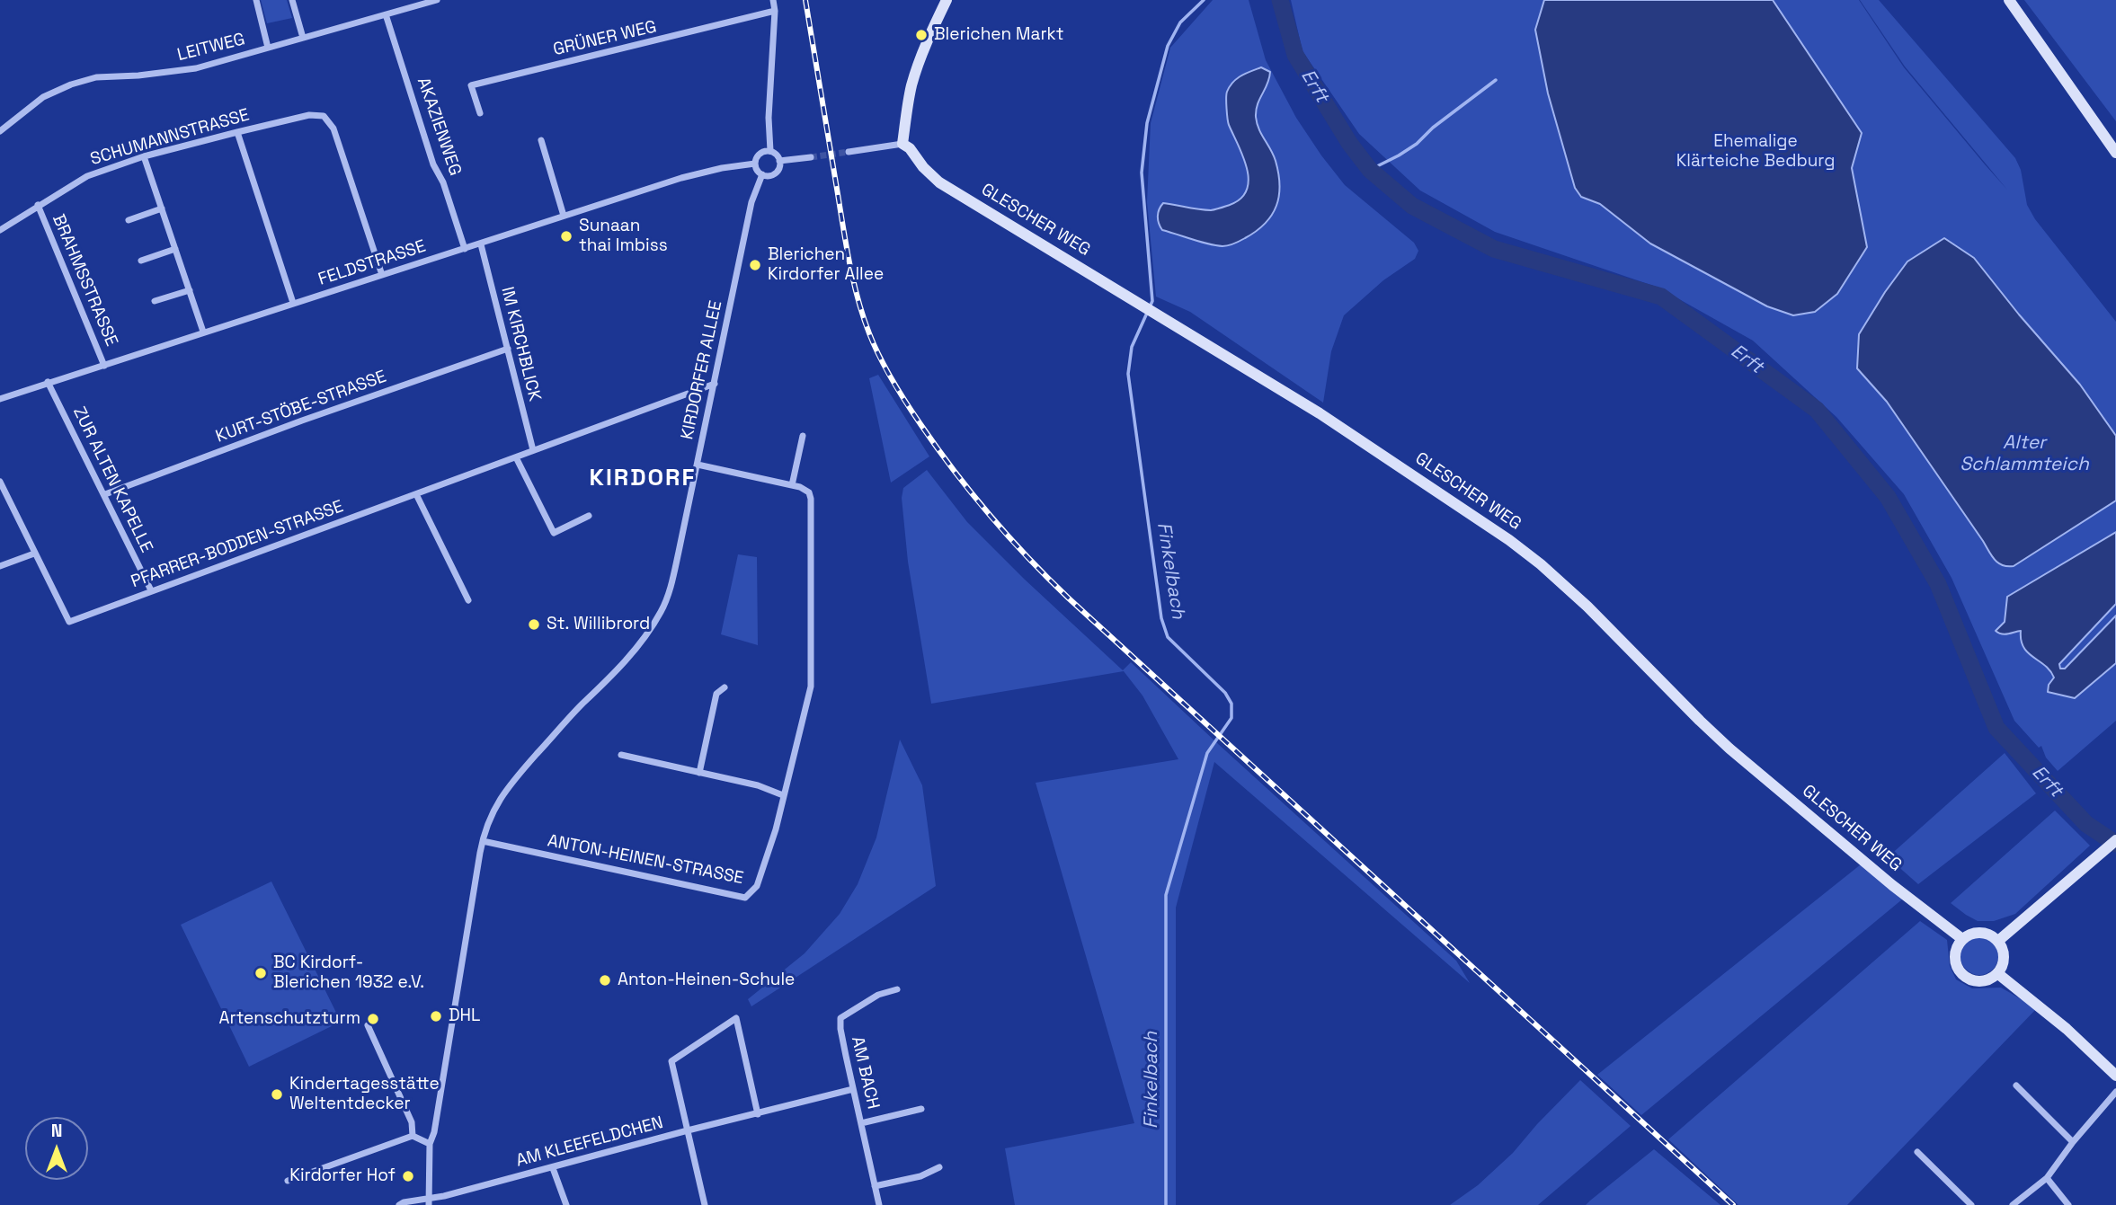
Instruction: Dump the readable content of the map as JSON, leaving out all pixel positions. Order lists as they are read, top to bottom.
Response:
{
  "streets": {
    "street": [
      "GRÜNER WEG",
      "LEITWEG",
      "AKAZIENWEG",
      "SCHUMANNSTRASSE",
      "GLESCHER WEG",
      "FELDSTRASSE",
      "BRAHMSSTRASSE",
      "IM KIRCHBLICK",
      "KIRDORFER ALLEE",
      "KURT-STÖBE-STRASSE",
      "ZUR ALTEN KAPELLE",
      "PFARRER-BODDEN-STRASSE",
      "ANTON-HEINEN-STRASSE",
      "AM BACH",
      "AM KLEEFELDCHEN"
    ]
  },
  "crossings": [
    ["LEITWEG", "AKAZIENWEG"],
    ["AKAZIENWEG", "FELDSTRASSE"],
    ["SCHUMANNSTRASSE", "FELDSTRASSE"],
    ["SCHUMANNSTRASSE", "BRAHMSSTRASSE"],
    ["FELDSTRASSE", "BRAHMSSTRASSE"],
    ["FELDSTRASSE", "IM KIRCHBLICK"],
    ["FELDSTRASSE", "KIRDORFER ALLEE"],
    ["FELDSTRASSE", "ZUR ALTEN KAPELLE"],
    ["IM KIRCHBLICK", "KURT-STÖBE-STRASSE"],
    ["IM KIRCHBLICK", "PFARRER-BODDEN-STRASSE"],
    ["KIRDORFER ALLEE", "PFARRER-BODDEN-STRASSE"],
    ["KIRDORFER ALLEE", "ANTON-HEINEN-STRASSE"],
    ["KIRDORFER ALLEE", "AM KLEEFELDCHEN"],
    ["KURT-STÖBE-STRASSE", "ZUR ALTEN KAPELLE"],
    ["ZUR ALTEN KAPELLE", "PFARRER-BODDEN-STRASSE"],
    ["AM BACH", "AM KLEEFELDCHEN"]
  ],
  "districts": ["KIRDORF"],
  "water": ["Erft", "Alter Schlammteich", "Finkelbach"],
  "parks": ["Ehemalige Klärteiche Bedburg"],
  "places": [
    "Blerichen Markt",
    "Sunaan thai Imbiss",
    "Blerichen Kirdorfer Allee",
    "St. Willibrord",
    "BC Kirdorf- Blerichen 1932 e.V.",
    "Anton-Heinen-Schule",
    "DHL",
    "Artenschutzturm",
    "Kindertagesstätte Weltentdecker",
    "Kirdorfer Hof"
  ],
  "north": "top"
}
